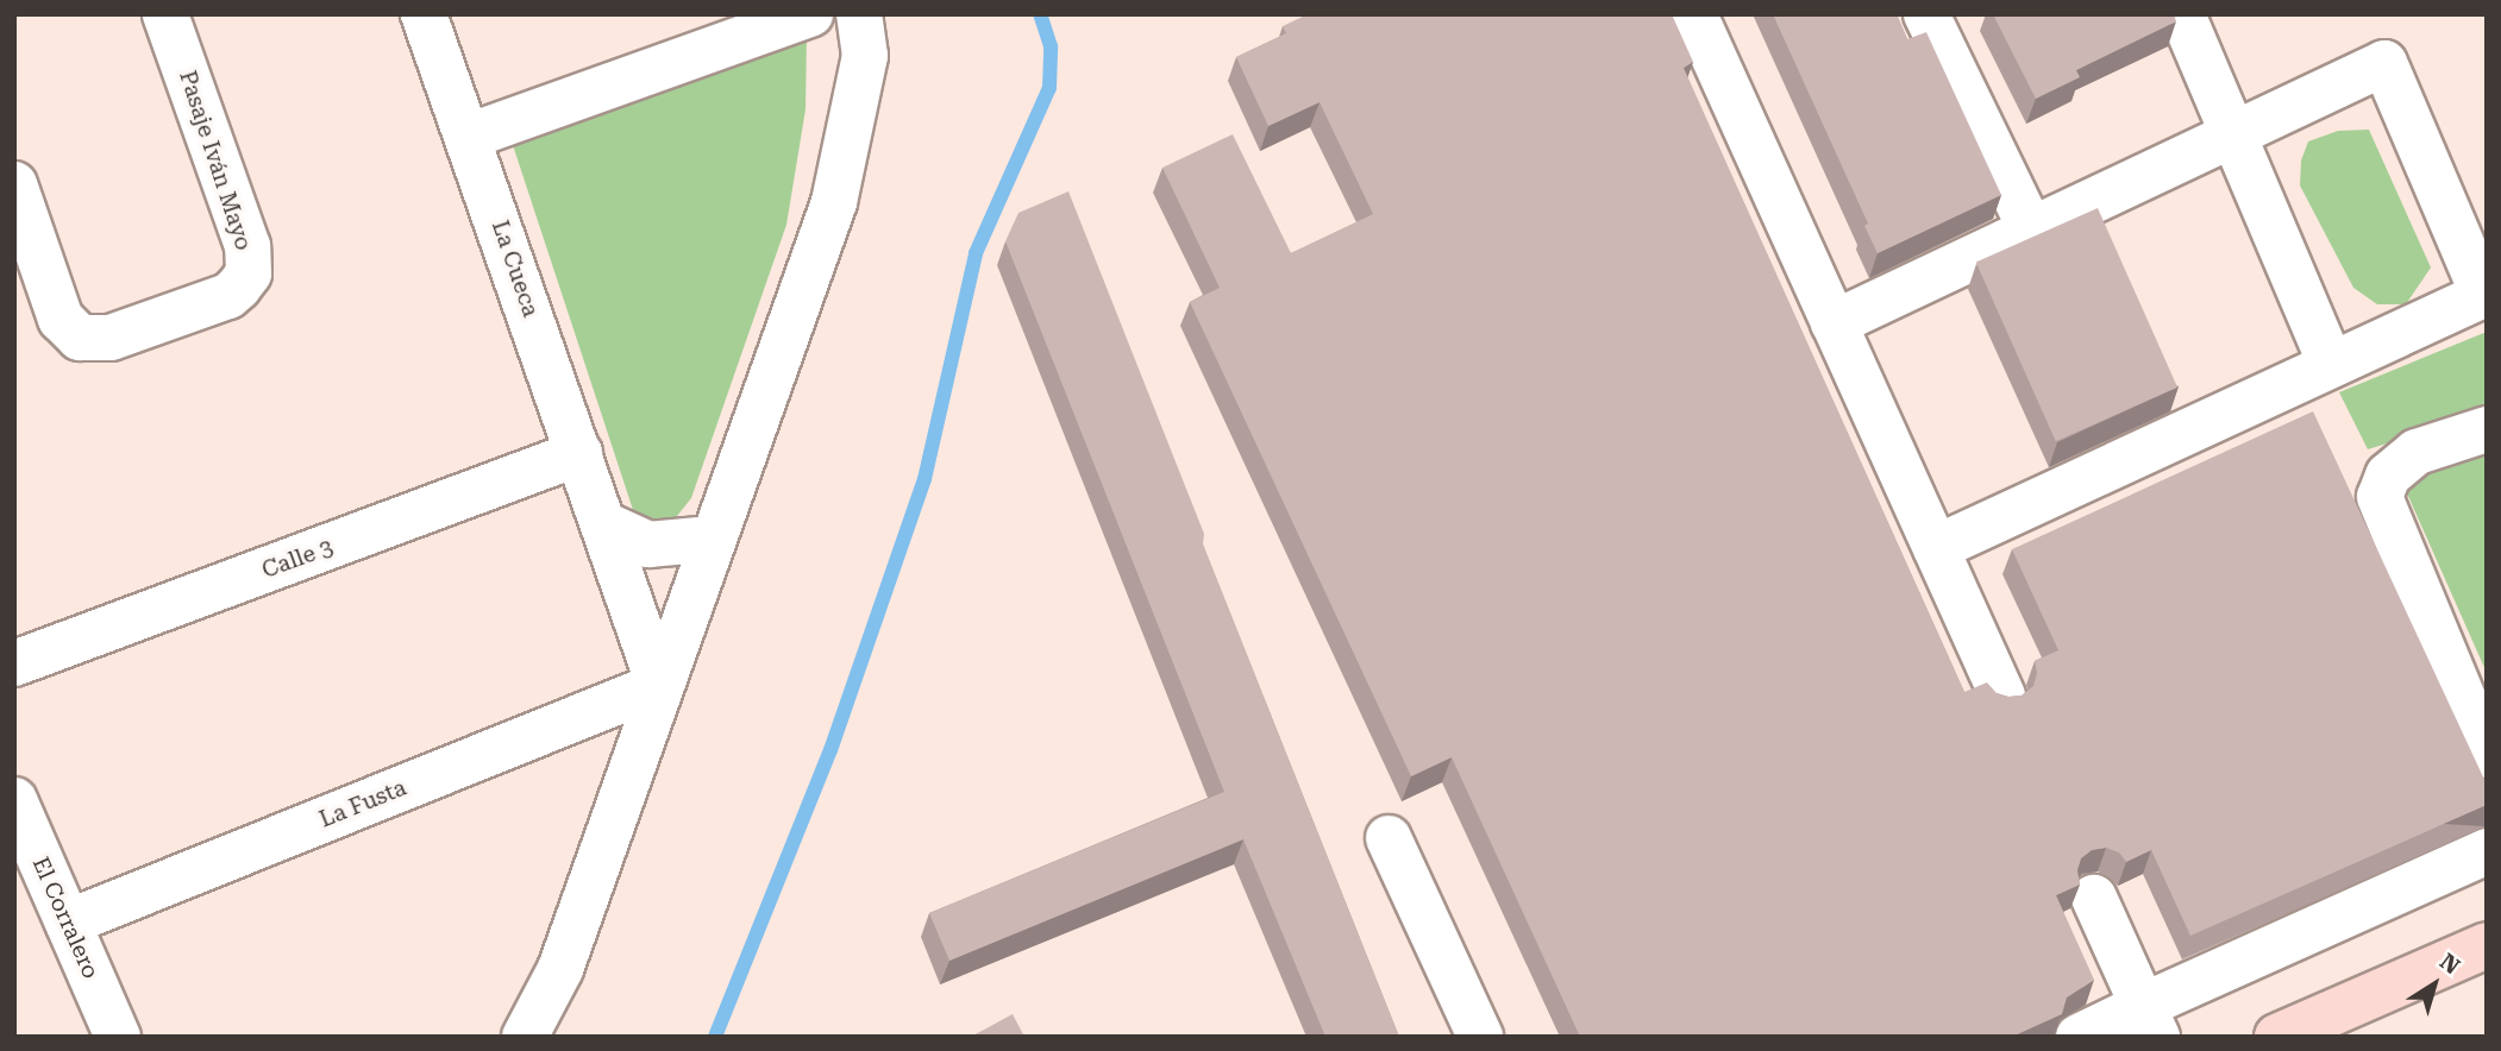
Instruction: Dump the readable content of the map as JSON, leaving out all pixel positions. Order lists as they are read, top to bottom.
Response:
{
  "streets": {
    "street": [
      "Pasaje Iván Mayo",
      "La Cueca",
      "Calle 3",
      "La Fusta",
      "El Corralero"
    ]
  },
  "crossings": [
    ["La Cueca", "Calle 3"],
    ["La Cueca", "La Fusta"],
    ["La Fusta", "El Corralero"]
  ],
  "north": "top right"
}
